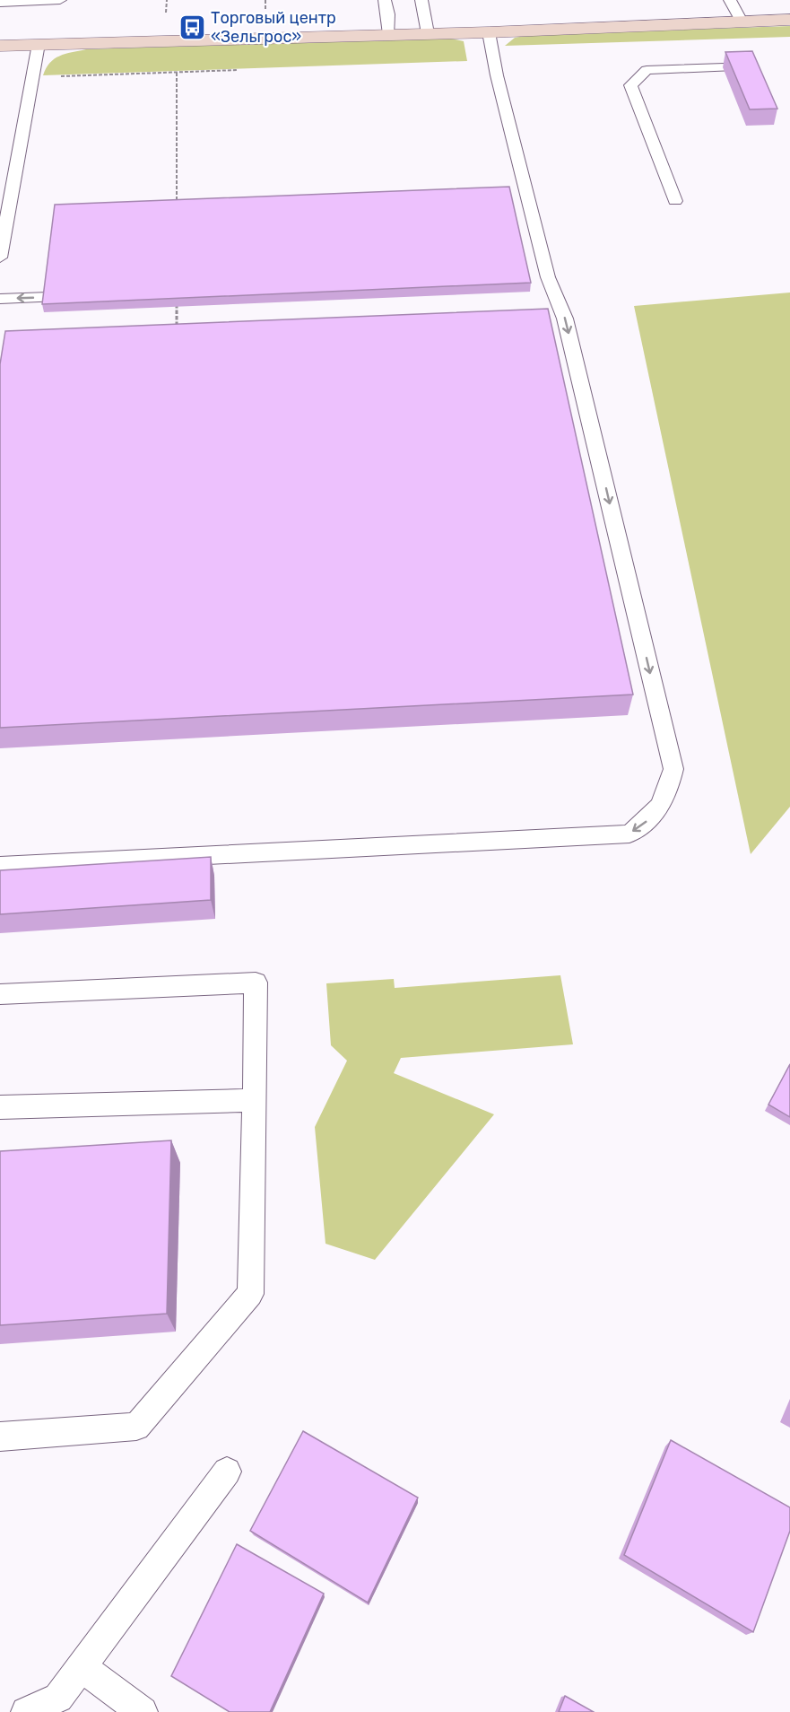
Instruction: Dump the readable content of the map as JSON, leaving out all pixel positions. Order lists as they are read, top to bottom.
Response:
{
  "places": {
    "bus stop": ["Торговый центр «Зельгрос»"]
  }
}
